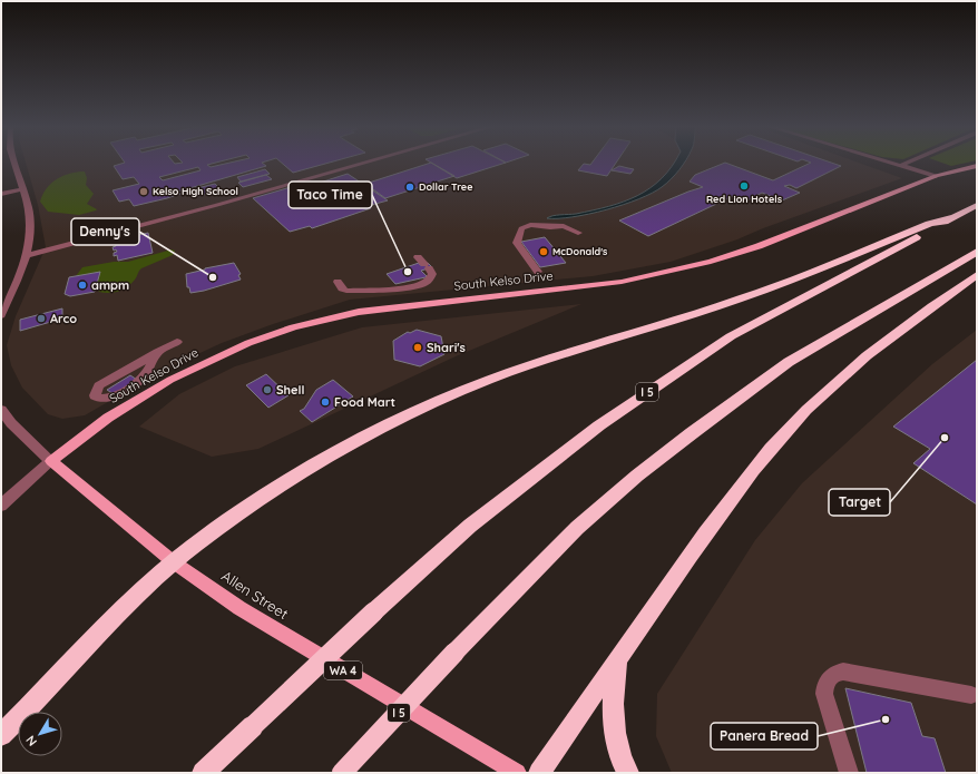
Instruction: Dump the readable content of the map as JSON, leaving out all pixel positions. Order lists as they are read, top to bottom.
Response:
{
  "streets": {
    "highway": ["I 5"],
    "main road": ["South Kelso Drive", "Allen Street", "WA 4"]
  },
  "crossings": [
    ["South Kelso Drive", "Allen Street"]
  ],
  "places": [
    "Red Lion Hotels",
    "Dollar Tree",
    "Kelso High School",
    "McDonald's",
    "Taco Time",
    "Denny's",
    "ampm",
    "Arco",
    "Shari's",
    "Shell",
    "Food Mart",
    "Target",
    "Panera Bread"
  ],
  "north": "bottom left"
}
